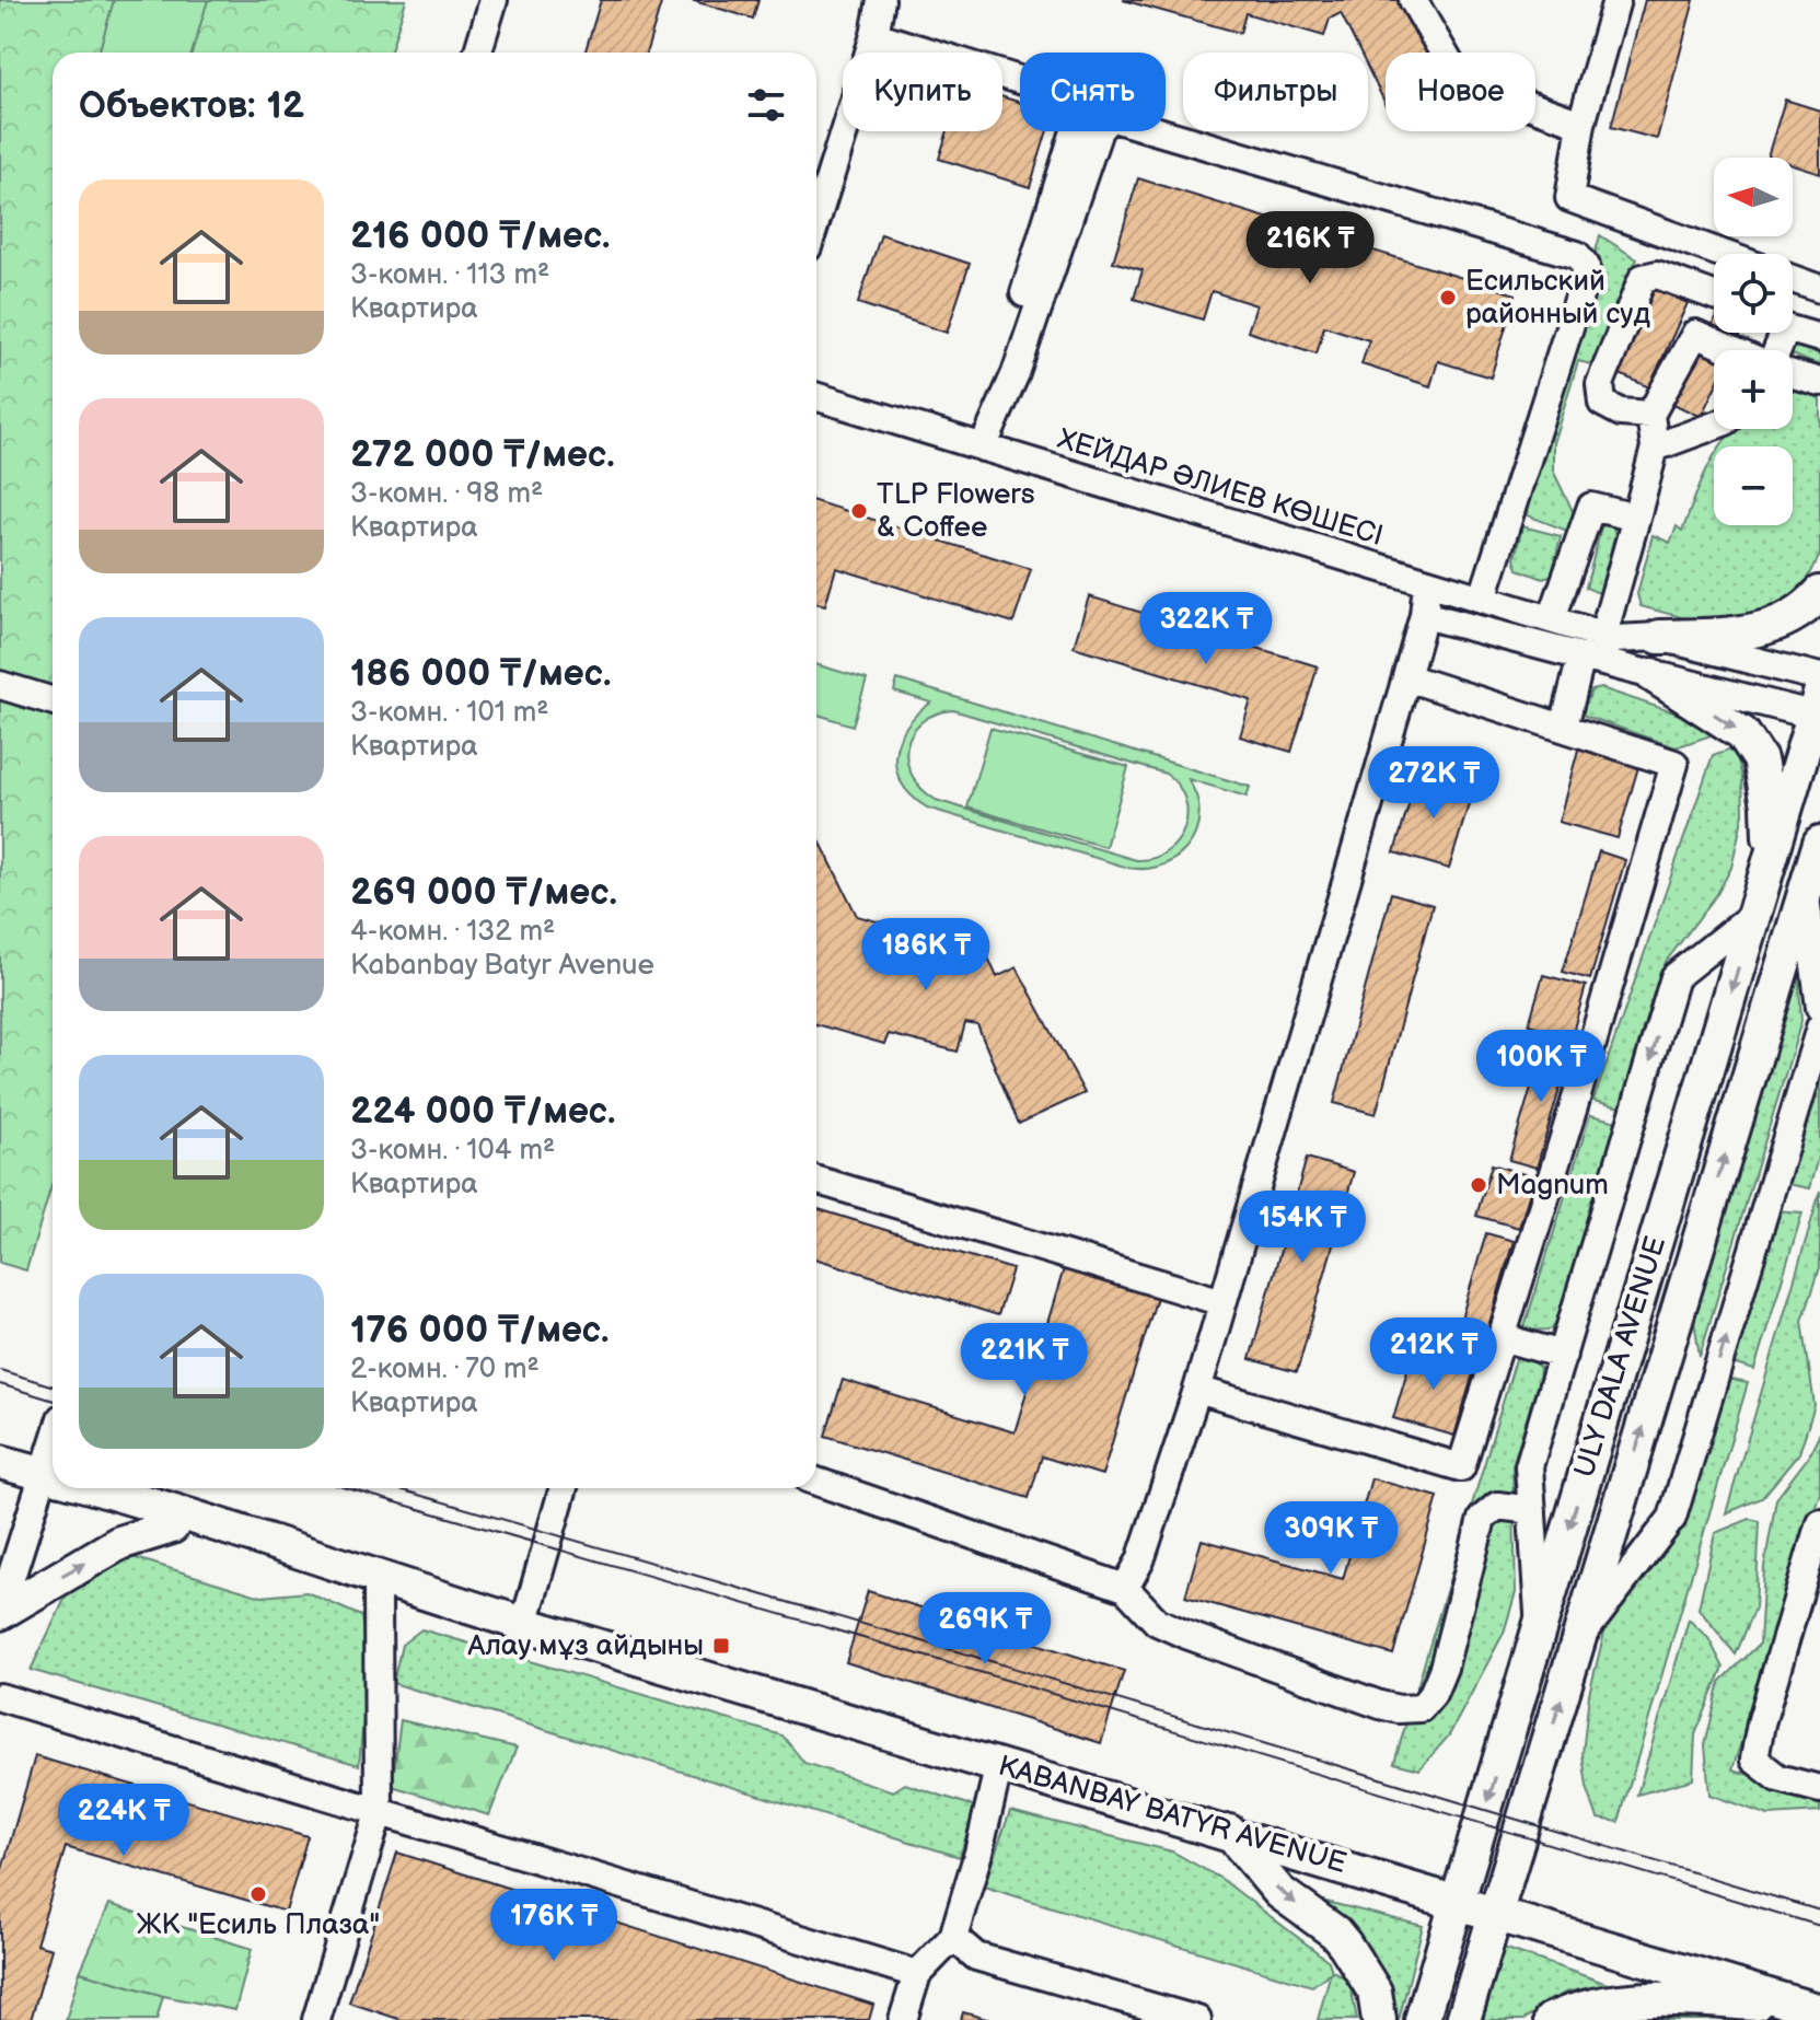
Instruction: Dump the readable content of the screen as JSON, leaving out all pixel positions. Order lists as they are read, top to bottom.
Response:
{
  "streets": {
    "main road": ["ULY DALA AVENUE", "KABANBAY BATYR AVENUE"],
    "street": ["ХЕЙДАР ӘЛИЕВ КӨШЕСІ"]
  },
  "crossings": [
    ["ULY DALA AVENUE", "KABANBAY BATYR AVENUE"]
  ],
  "places": {
    "other": [
      "Есильский районный суд",
      "TLP Flowers & Coffee",
      "Magnum",
      "ЖК \"Есиль Плаза\""
    ],
    "transit": ["Алау мұз айдыны"]
  },
  "north": "left",
  "page": {
    "chip": [
      "Купить",
      "Снять",
      "Фильтры",
      "Новое"
    ],
    "heading": "Объектов: 12",
    "map_buttons": ["+", "−"],
    "list": [
      {
        "name": "216 000 ₸/мес.",
        "note": "3-комн. · 113 m² · Квартира"
      },
      {
        "name": "272 000 ₸/мес.",
        "note": "3-комн. · 98 m² · Квартира"
      },
      {
        "name": "186 000 ₸/мес.",
        "note": "3-комн. · 101 m² · Квартира"
      },
      {
        "name": "269 000 ₸/мес.",
        "note": "4-комн. · 132 m² · Kabanbay Batyr Avenue"
      },
      {
        "name": "224 000 ₸/мес.",
        "note": "3-комн. · 104 m² · Квартира"
      },
      {
        "name": "176 000 ₸/мес.",
        "note": "2-комн. · 70 m² · Квартира"
      }
    ],
    "price": [
      "216K ₸",
      "322K ₸",
      "272K ₸",
      "186K ₸",
      "100K ₸",
      "154K ₸",
      "212K ₸",
      "221K ₸",
      "309K ₸",
      "269K ₸",
      "224K ₸",
      "176K ₸"
    ]
  }
}
